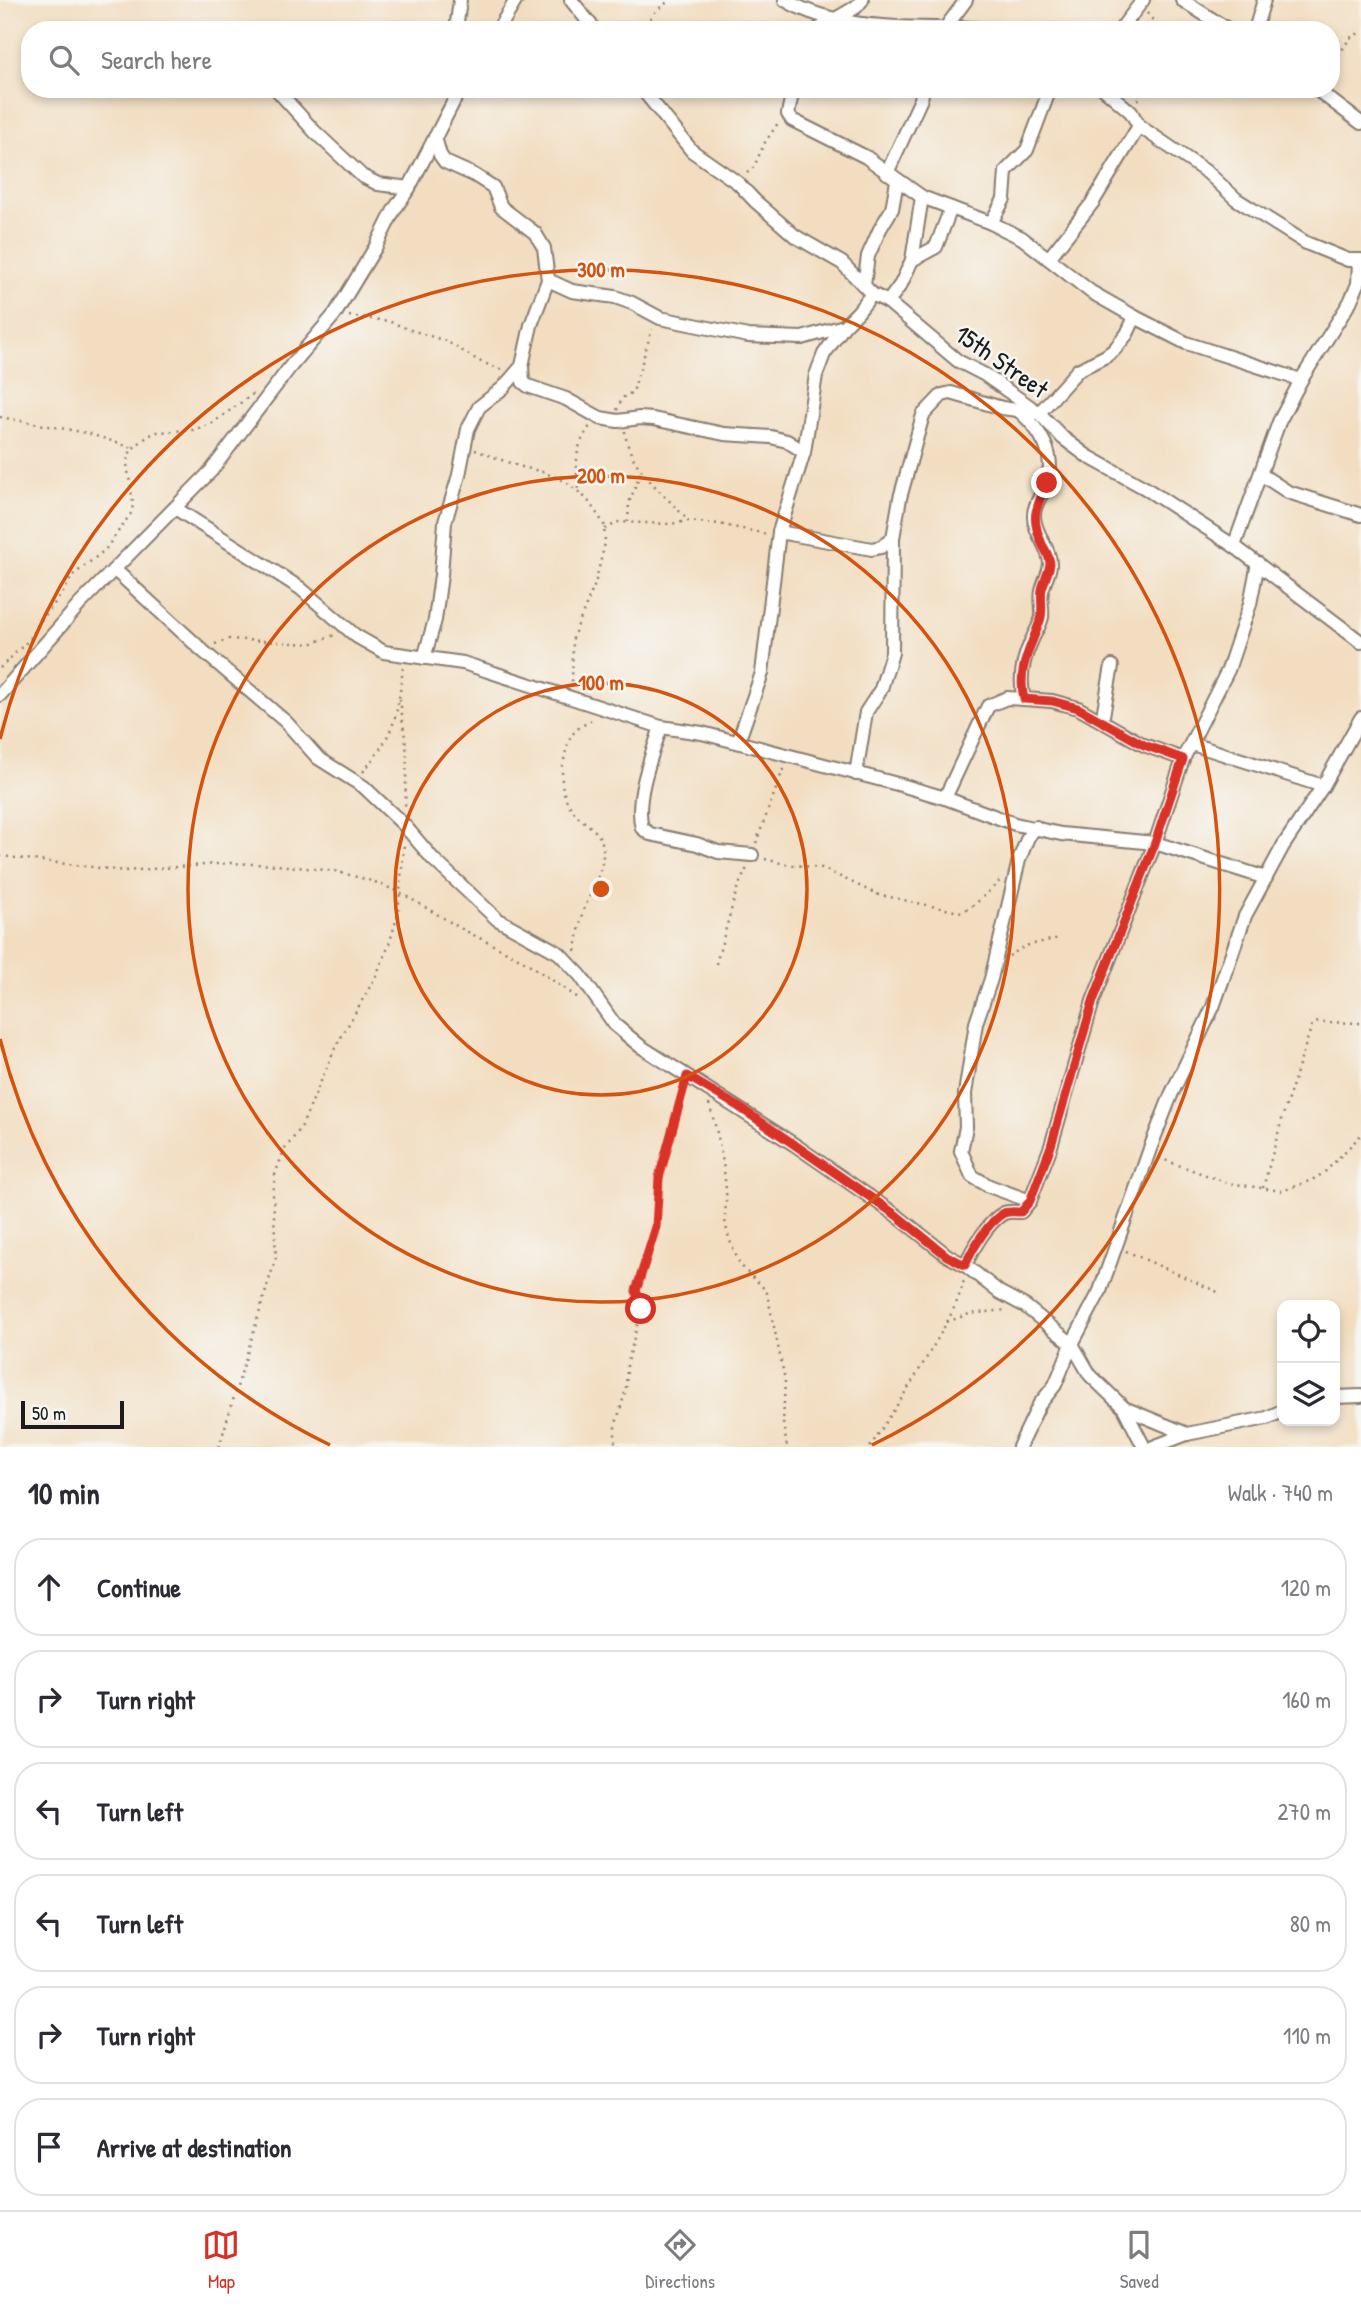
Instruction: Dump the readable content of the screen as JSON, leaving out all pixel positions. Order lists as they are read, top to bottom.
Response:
{
  "streets": {
    "street": ["15th Street"]
  },
  "scale_bar": "50 m",
  "page": {
    "search": "Search here",
    "scale": "50 m",
    "heading": ["10 min", "Walk · 740 m"],
    "list": [
      ["Continue", "120 m"],
      ["Turn right", "160 m"],
      ["Turn left", "270 m"],
      ["Turn left", "80 m"],
      ["Turn right", "110 m"],
      "Arrive at destination"
    ],
    "nav": ["Map", "Directions", "Saved"]
  },
  "rings": ["300 m", "200 m", "100 m"]
}
